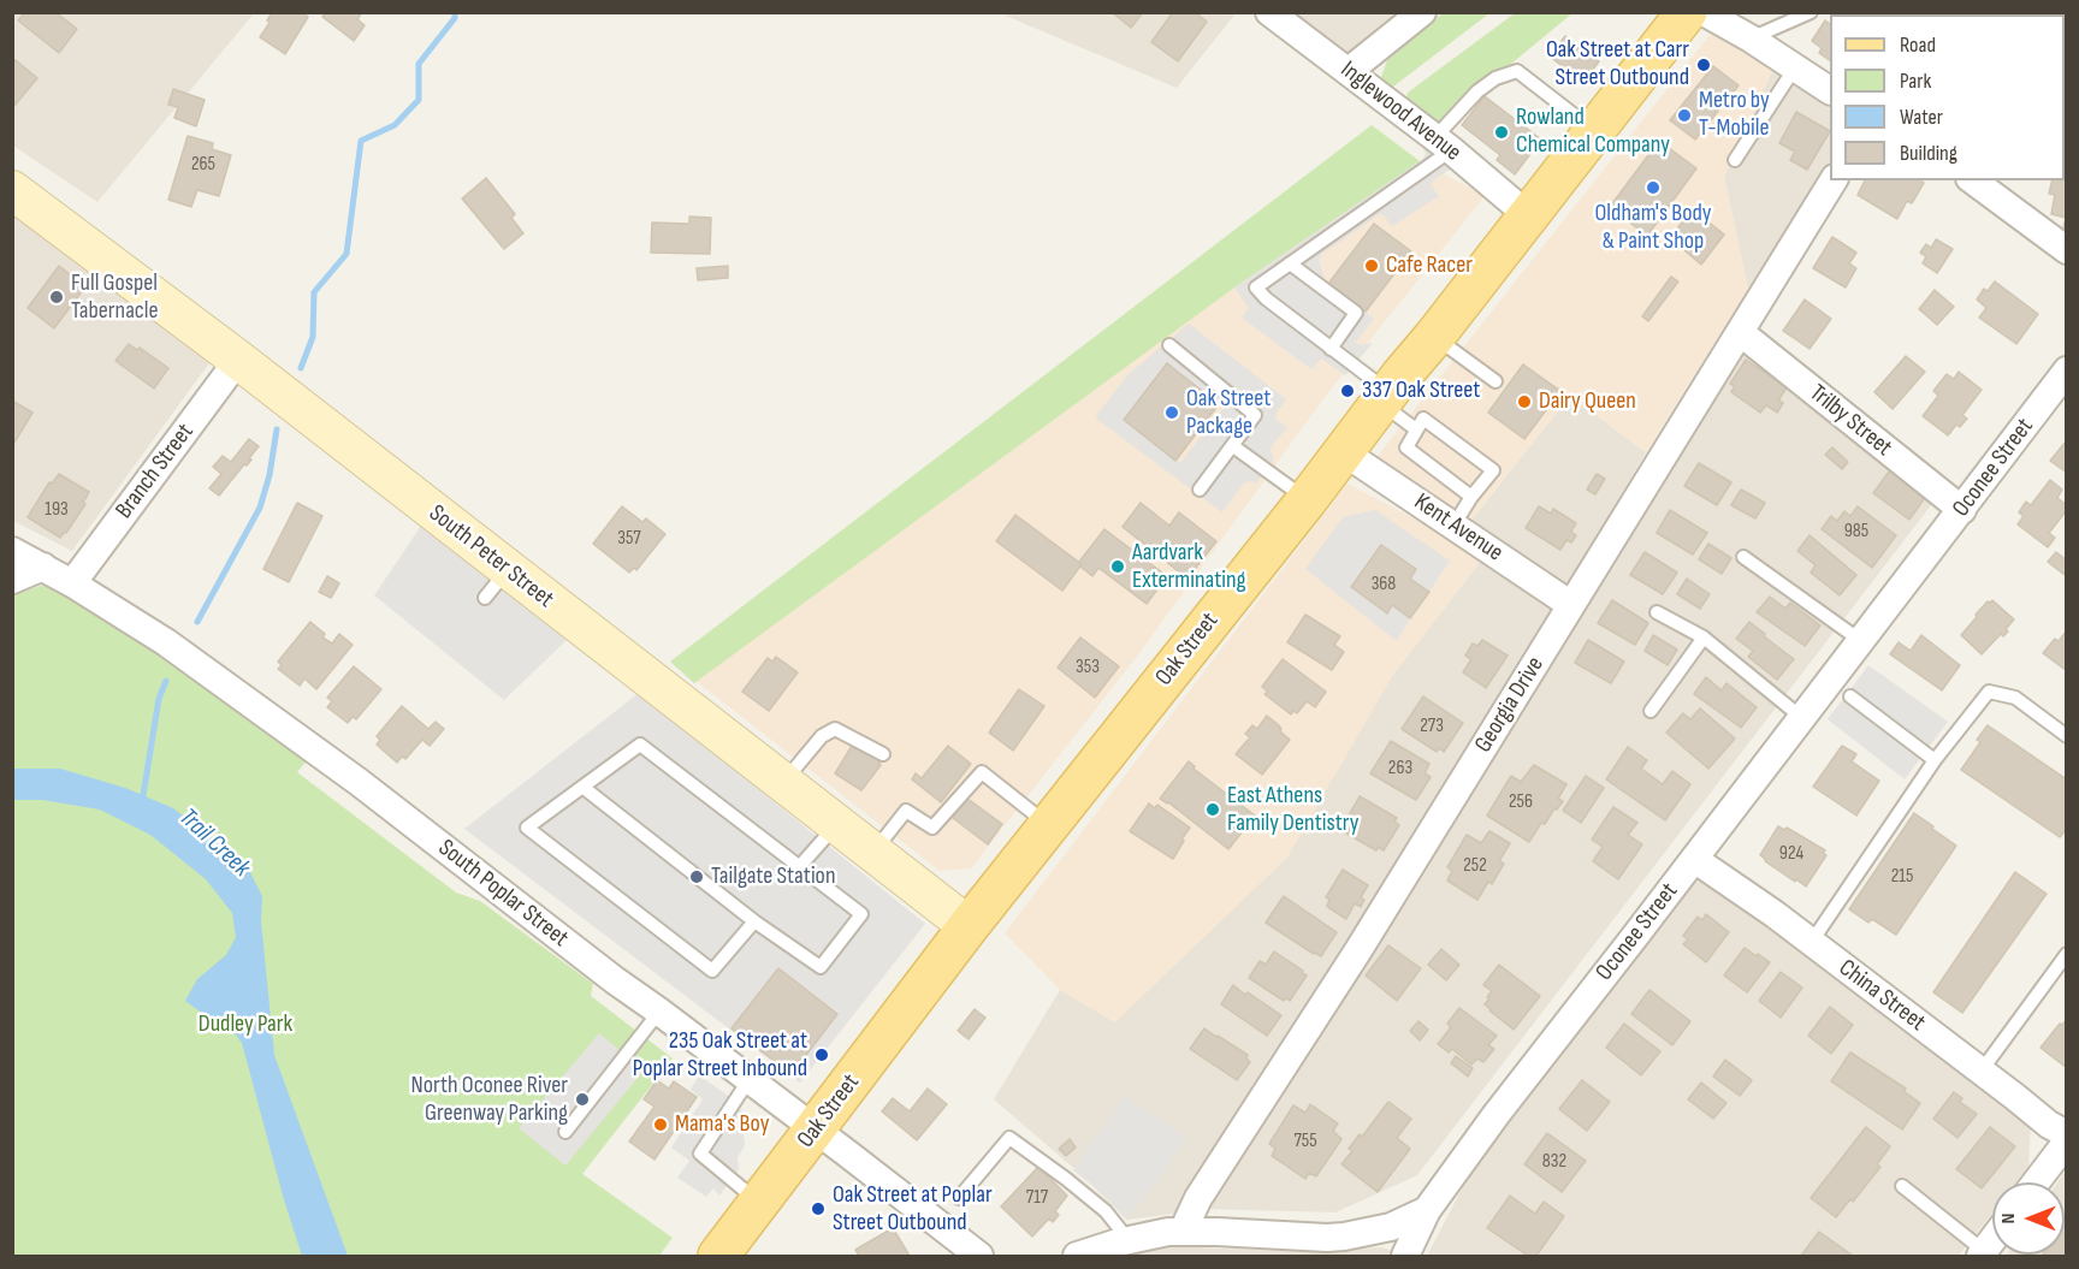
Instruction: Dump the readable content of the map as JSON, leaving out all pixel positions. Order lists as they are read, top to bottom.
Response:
{
  "streets": {
    "main road": ["Oak Street"],
    "street": [
      "Inglewood Avenue",
      "Trilby Street",
      "Oconee Street",
      "Branch Street",
      "Kent Avenue",
      "South Peter Street",
      "Georgia Drive",
      "South Poplar Street",
      "China Street"
    ]
  },
  "crossings": [
    ["Inglewood Avenue", "Oak Street"],
    ["Trilby Street", "Oconee Street"],
    ["Trilby Street", "Georgia Drive"],
    ["Oconee Street", "Georgia Drive"],
    ["Oconee Street", "China Street"],
    ["Branch Street", "South Peter Street"],
    ["Branch Street", "South Poplar Street"],
    ["Kent Avenue", "Oak Street"],
    ["Kent Avenue", "Georgia Drive"],
    ["South Peter Street", "Oak Street"],
    ["Oak Street", "South Poplar Street"]
  ],
  "water": ["Trail Creek"],
  "parks": ["Dudley Park"],
  "places": [
    "Oak Street at Carr Street Outbound",
    "Metro by T-Mobile",
    "Rowland Chemical Company",
    "Oldham's Body & Paint Shop",
    "Cafe Racer",
    "Full Gospel Tabernacle",
    "337 Oak Street",
    "Dairy Queen",
    "Oak Street Package",
    "Aardvark Exterminating",
    "East Athens Family Dentistry",
    "Tailgate Station",
    "235 Oak Street at Poplar Street Inbound",
    "North Oconee River Greenway Parking",
    "Mama's Boy",
    "Oak Street at Poplar Street Outbound"
  ],
  "house_numbers": [
    "265",
    "193",
    "985",
    "357",
    "368",
    "353",
    "273",
    "263",
    "256",
    "924",
    "252",
    "215",
    "755",
    "832",
    "717"
  ],
  "legend": [
    "Road",
    "Park",
    "Water",
    "Building"
  ],
  "north": "left"
}
